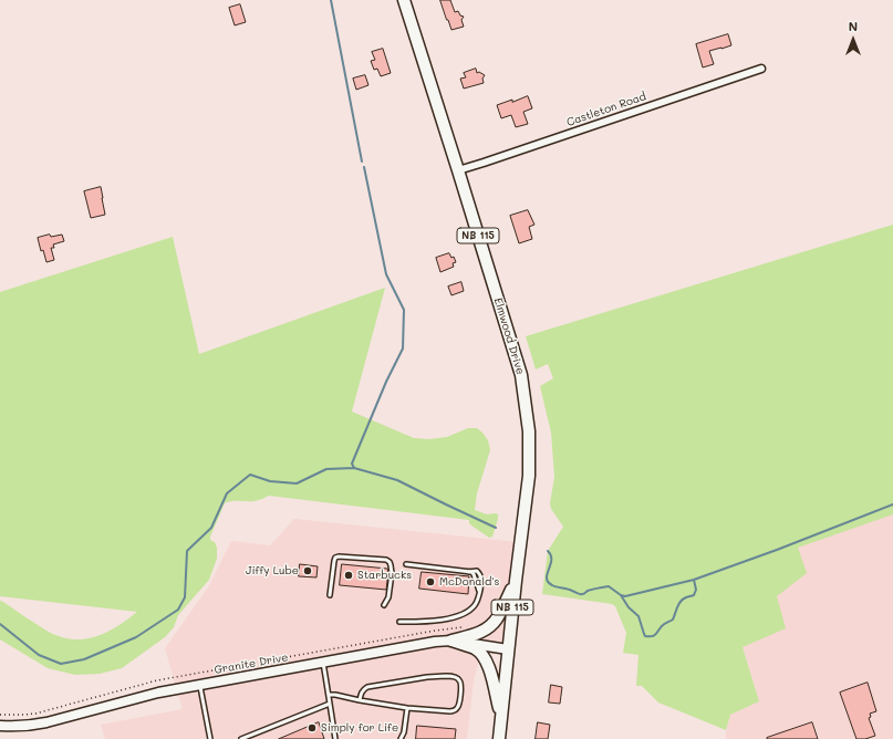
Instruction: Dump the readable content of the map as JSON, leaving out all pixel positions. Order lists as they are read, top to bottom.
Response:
{
  "streets": {
    "main road": ["NB 115", "Elmwood Drive"],
    "street": ["Castleton Road", "Granite Drive"]
  },
  "crossings": [
    ["Castleton Road", "Elmwood Drive"],
    ["Elmwood Drive", "Granite Drive"]
  ],
  "places": [
    "Jiffy Lube",
    "Starbucks",
    "McDonald's",
    "Simply for Life"
  ],
  "north": "top"
}
